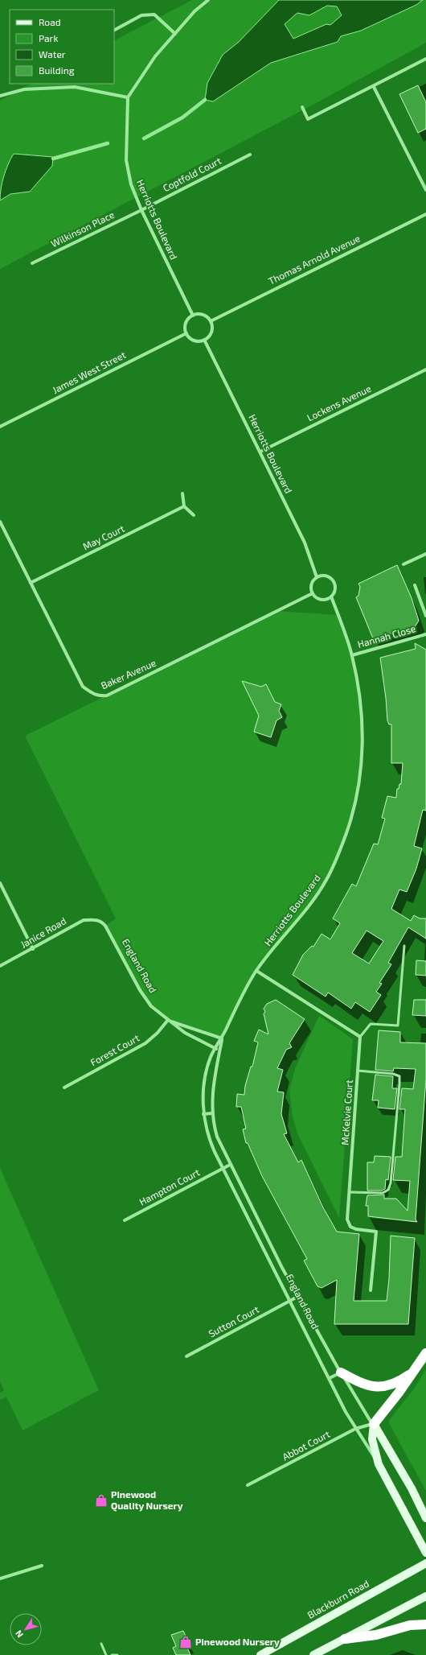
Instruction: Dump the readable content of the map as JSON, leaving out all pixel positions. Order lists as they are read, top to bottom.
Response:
{
  "streets": {
    "main road": ["England Road", "Blackburn Road"],
    "street": [
      "Coptfold Court",
      "Herriotts Boulevard",
      "Wilkinson Place",
      "Thomas Arnold Avenue",
      "James West Street",
      "Lockens Avenue",
      "May Court",
      "Hannah Close",
      "Baker Avenue",
      "Janice Road",
      "Forest Court",
      "McKelvie Court",
      "Hampton Court",
      "Sutton Court",
      "Abbot Court"
    ]
  },
  "crossings": [
    ["Coptfold Court", "Herriotts Boulevard"],
    ["Coptfold Court", "Wilkinson Place"],
    ["Herriotts Boulevard", "Wilkinson Place"],
    ["Herriotts Boulevard", "Thomas Arnold Avenue"],
    ["Herriotts Boulevard", "James West Street"],
    ["Herriotts Boulevard", "Lockens Avenue"],
    ["Herriotts Boulevard", "Hannah Close"],
    ["Herriotts Boulevard", "Baker Avenue"],
    ["Herriotts Boulevard", "England Road"],
    ["Thomas Arnold Avenue", "James West Street"],
    ["May Court", "Baker Avenue"],
    ["Janice Road", "England Road"],
    ["England Road", "Forest Court"],
    ["England Road", "Hampton Court"],
    ["England Road", "Sutton Court"],
    ["England Road", "Abbot Court"]
  ],
  "places": {
    "shop": ["Pinewood Quality Nursery", "Pinewood Nursery"]
  },
  "legend": [
    "Road",
    "Park",
    "Water",
    "Building"
  ],
  "north": "bottom left"
}
